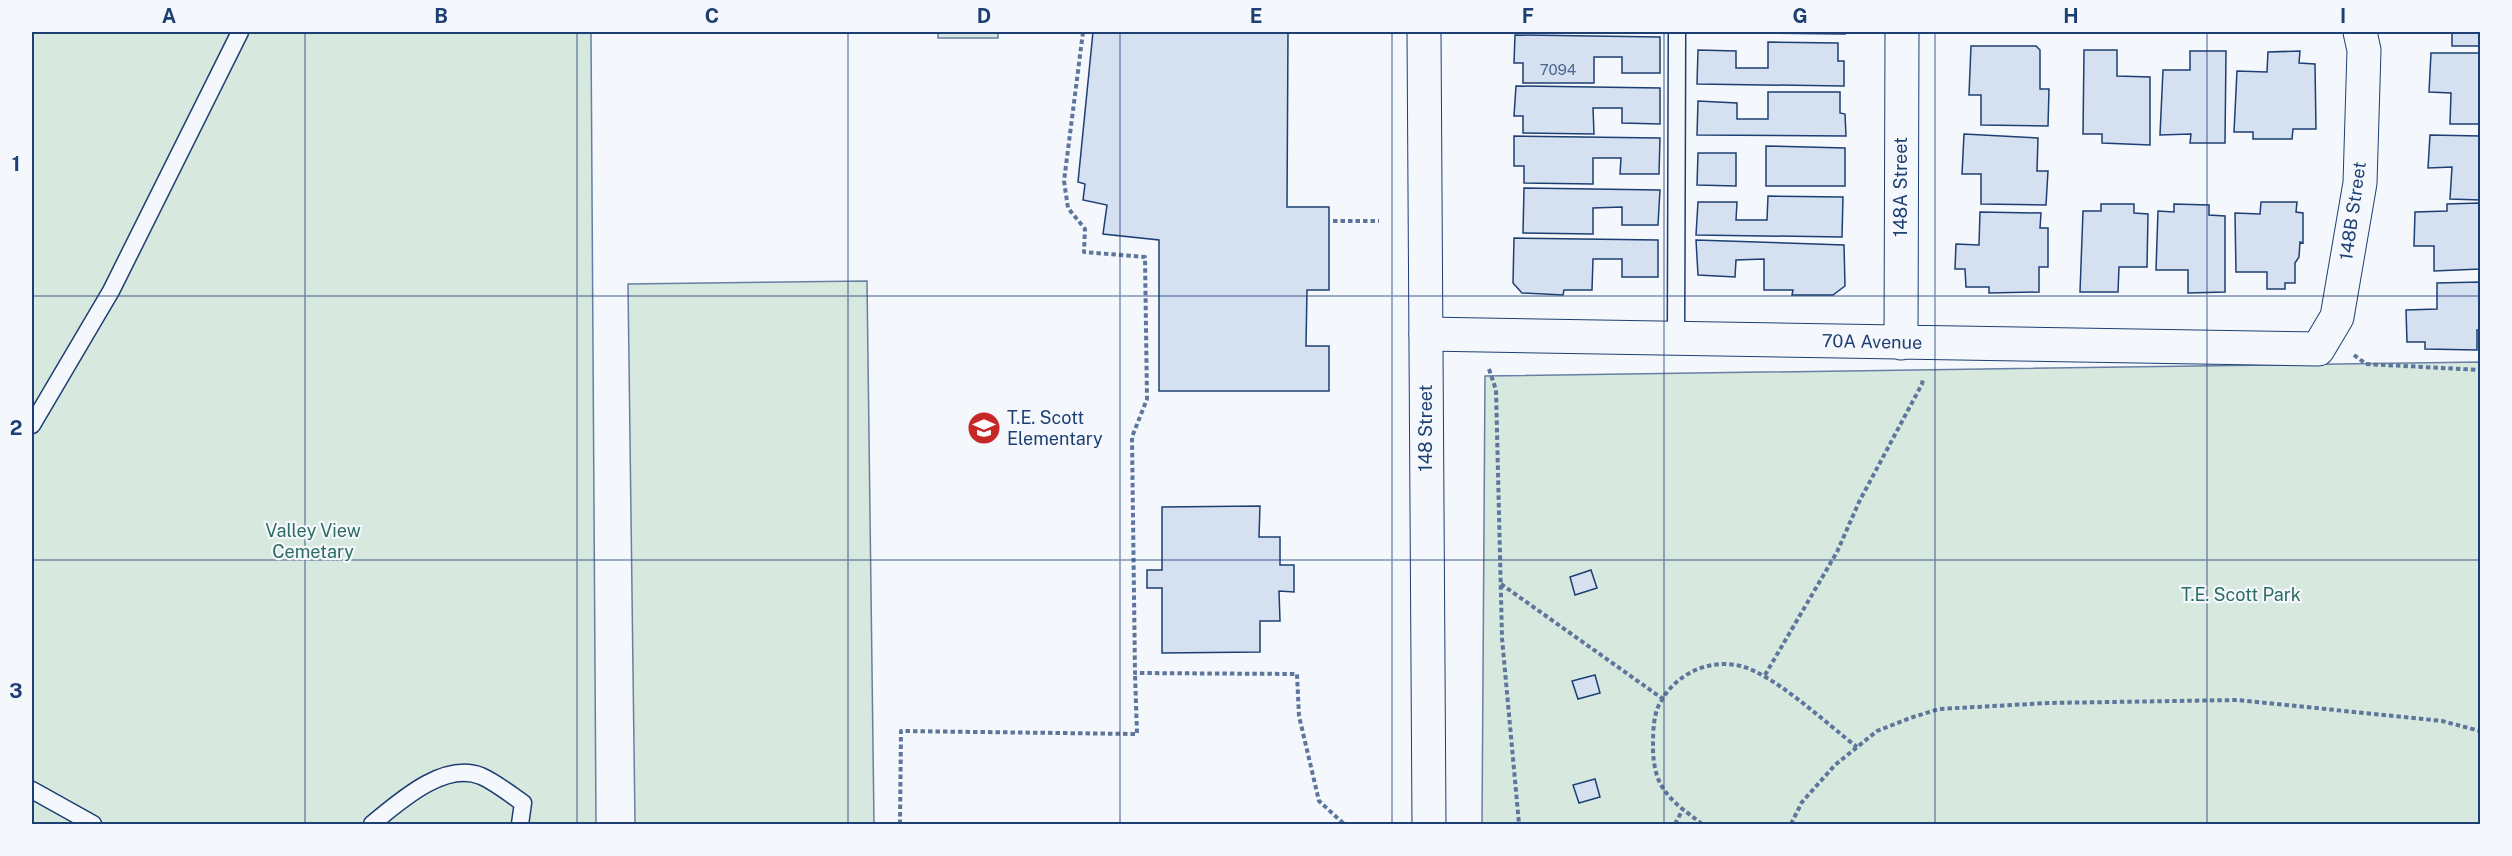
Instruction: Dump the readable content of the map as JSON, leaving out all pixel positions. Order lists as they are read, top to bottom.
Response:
{
  "streets": {
    "street": [
      "148A Street",
      "148B Street",
      "70A Avenue",
      "148 Street"
    ]
  },
  "crossings": [
    ["148A Street", "70A Avenue"],
    ["148B Street", "70A Avenue"],
    ["70A Avenue", "148 Street"]
  ],
  "parks": ["Valley View Cemetary", "T.E. Scott Park"],
  "places": {
    "school or university": ["T.E. Scott Elementary"]
  },
  "house_numbers": ["7094"],
  "grid": {
    "columns": [
      "A",
      "B",
      "C",
      "D",
      "E",
      "F",
      "G",
      "H",
      "I"
    ],
    "rows": ["1", "2", "3"]
  }
}
